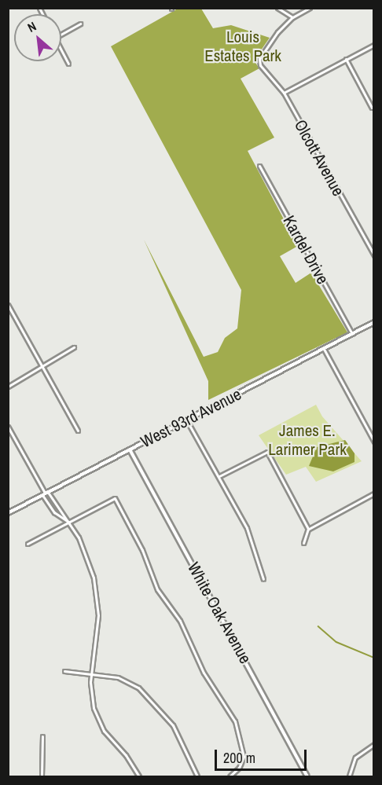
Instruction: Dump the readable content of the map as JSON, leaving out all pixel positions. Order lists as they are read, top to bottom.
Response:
{
  "streets": {
    "street": [
      "Olcott Avenue",
      "Kardel Drive",
      "West 93rd Avenue",
      "White Oak Avenue"
    ]
  },
  "crossings": [
    ["Kardel Drive", "West 93rd Avenue"],
    ["West 93rd Avenue", "White Oak Avenue"]
  ],
  "parks": ["Louis Estates Park", "James E. Larimer Park"],
  "scale_bar": "200 m",
  "north": "top left"
}
